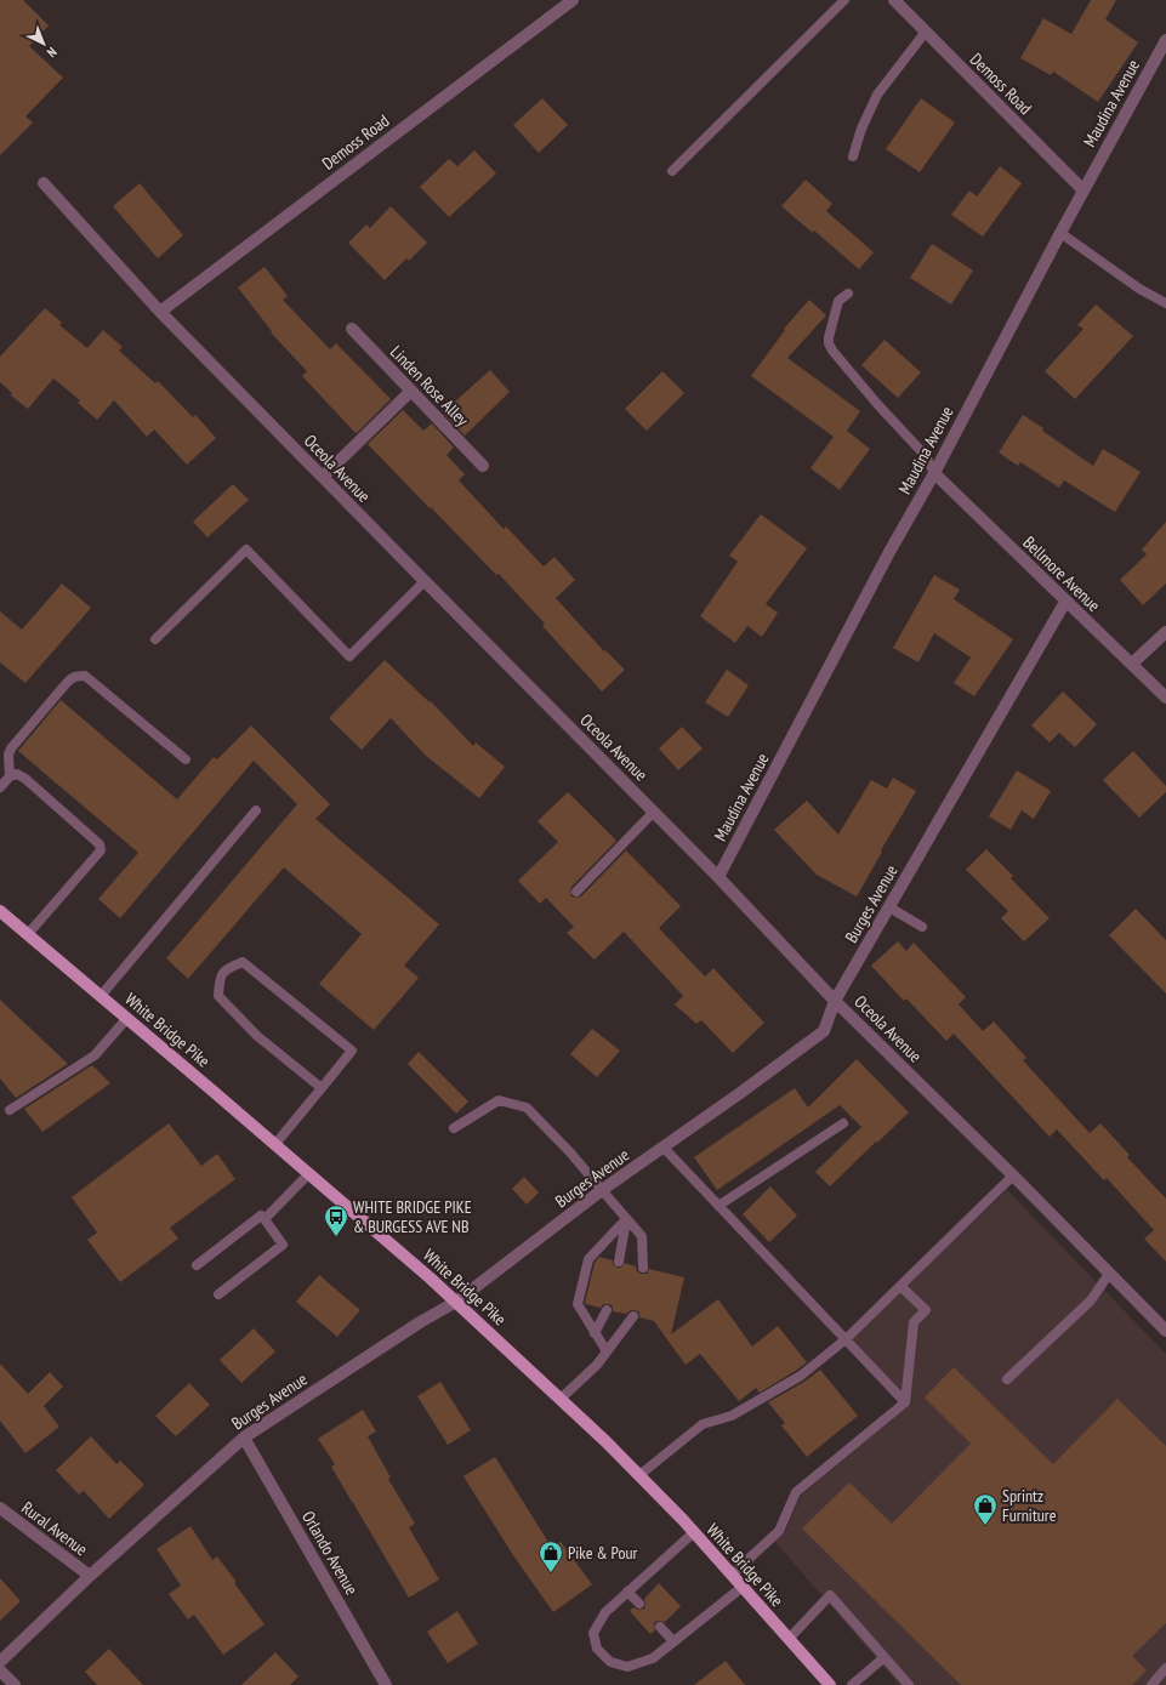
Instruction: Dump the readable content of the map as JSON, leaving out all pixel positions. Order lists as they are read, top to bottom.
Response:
{
  "streets": {
    "main road": ["White Bridge Pike"],
    "street": [
      "Demoss Road",
      "Maudina Avenue",
      "Linden Rose Alley",
      "Oceola Avenue",
      "Bellmore Avenue",
      "Burges Avenue",
      "Rural Avenue",
      "Orlando Avenue"
    ]
  },
  "crossings": [
    ["Demoss Road", "Maudina Avenue"],
    ["Demoss Road", "Oceola Avenue"],
    ["Maudina Avenue", "Oceola Avenue"],
    ["Maudina Avenue", "Bellmore Avenue"],
    ["Oceola Avenue", "Burges Avenue"],
    ["Bellmore Avenue", "Burges Avenue"],
    ["Burges Avenue", "White Bridge Pike"],
    ["Burges Avenue", "Rural Avenue"],
    ["Burges Avenue", "Orlando Avenue"]
  ],
  "places": {
    "bus stop": ["WHITE BRIDGE PIKE & BURGESS AVE NB"],
    "shop": ["Sprintz Furniture", "Pike & Pour"]
  },
  "north": "bottom right"
}
